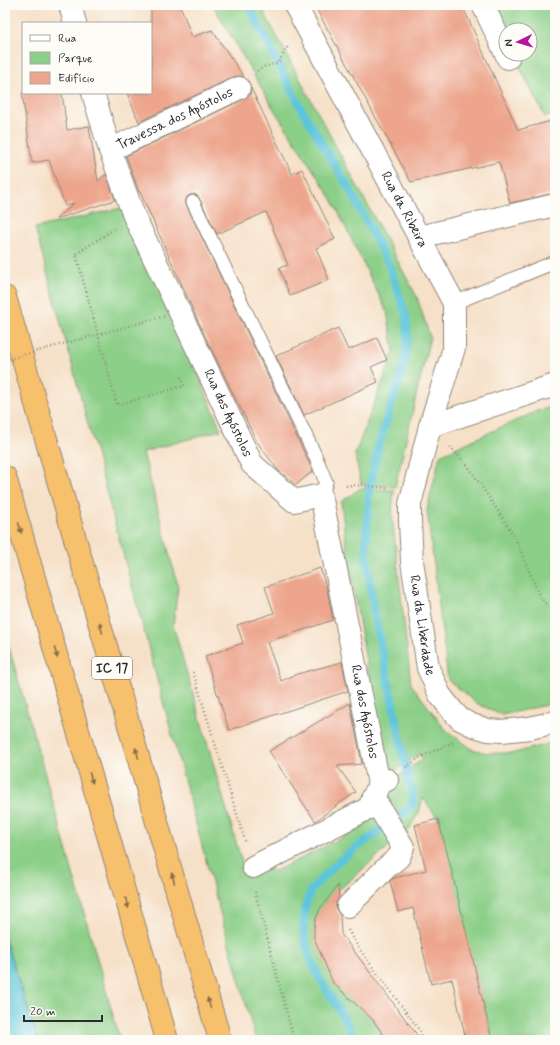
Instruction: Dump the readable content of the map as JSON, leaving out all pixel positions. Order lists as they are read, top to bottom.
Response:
{
  "streets": {
    "highway": ["IC 17"],
    "street": [
      "Travessa dos Apóstolos",
      "Rua da Ribeira",
      "Rua dos Apóstolos",
      "Rua da Liberdade"
    ]
  },
  "crossings": [
    ["Travessa dos Apóstolos", "Rua dos Apóstolos"],
    ["Rua da Ribeira", "Rua da Liberdade"]
  ],
  "legend": ["Rua", "Parque", "Edifício"],
  "scale_bar": "20 m",
  "north": "left"
}
